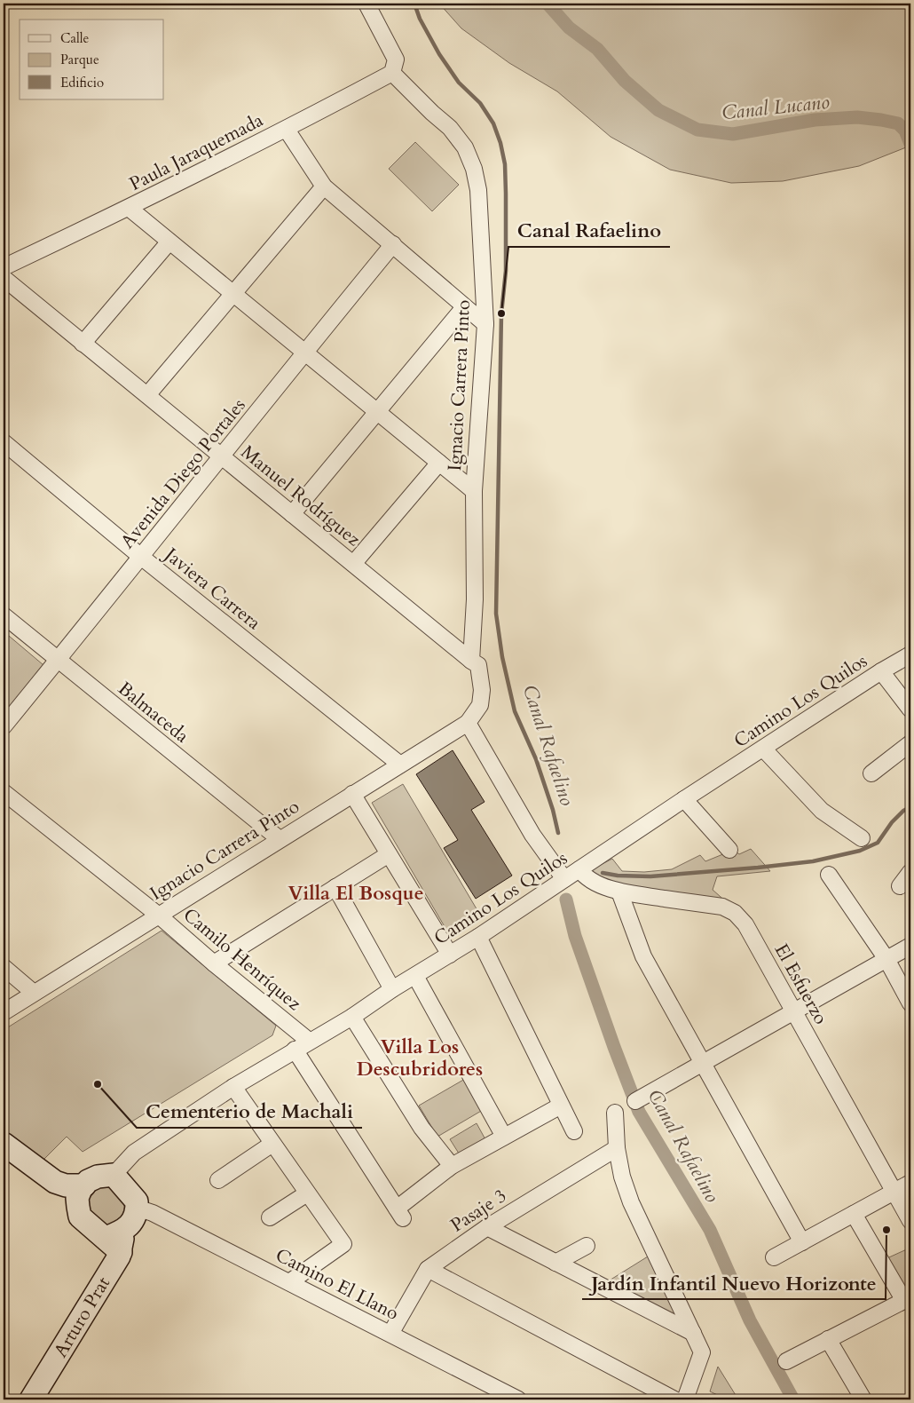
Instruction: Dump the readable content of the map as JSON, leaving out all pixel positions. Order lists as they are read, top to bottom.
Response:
{
  "streets": {
    "main road": ["Arturo Prat"],
    "street": [
      "Paula Jaraquemada",
      "Ignacio Carrera Pinto",
      "Avenida Diego Portales",
      "Manuel Rodríguez",
      "Javiera Carrera",
      "Camino Los Quilos",
      "Balmaceda",
      "Camilo Henríquez",
      "El Esfuerzo",
      "Pasaje 3",
      "Camino El Llano"
    ]
  },
  "crossings": [
    ["Paula Jaraquemada", "Ignacio Carrera Pinto"],
    ["Ignacio Carrera Pinto", "Manuel Rodríguez"],
    ["Ignacio Carrera Pinto", "Javiera Carrera"],
    ["Ignacio Carrera Pinto", "Balmaceda"],
    ["Ignacio Carrera Pinto", "Camilo Henríquez"],
    ["Avenida Diego Portales", "Manuel Rodríguez"],
    ["Avenida Diego Portales", "Javiera Carrera"],
    ["Avenida Diego Portales", "Balmaceda"],
    ["Camino Los Quilos", "Camilo Henríquez"],
    ["Camino Los Quilos", "El Esfuerzo"],
    ["Camino Los Quilos", "Camino El Llano"],
    ["Camino Los Quilos", "Arturo Prat"],
    ["Pasaje 3", "Camino El Llano"],
    ["Camino El Llano", "Arturo Prat"]
  ],
  "districts": ["Villa El Bosque", "Villa Los Descubridores"],
  "water": ["Canal Lucano", "Canal Rafaelino"],
  "places": ["Canal Rafaelino", "Cementerio de Machali", "Jardín Infantil Nuevo Horizonte"],
  "legend": ["Calle", "Parque", "Edificio"]
}
